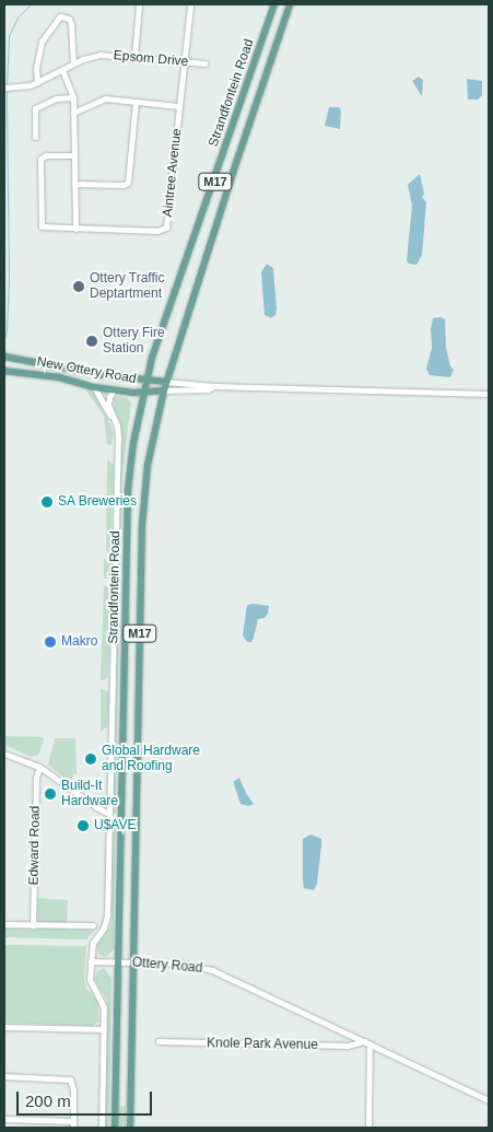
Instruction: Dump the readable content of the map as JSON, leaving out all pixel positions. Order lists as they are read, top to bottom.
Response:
{
  "streets": {
    "main road": ["Strandfontein Road", "M17", "New Ottery Road"],
    "street": [
      "Epsom Drive",
      "Aintree Avenue",
      "Edward Road",
      "Ottery Road",
      "Knole Park Avenue"
    ]
  },
  "crossings": [
    ["Epsom Drive", "Aintree Avenue"],
    ["Strandfontein Road", "New Ottery Road"],
    ["Strandfontein Road", "Ottery Road"],
    ["Ottery Road", "Knole Park Avenue"]
  ],
  "places": [
    "Ottery Traffic Deptartment",
    "Ottery Fire Station",
    "SA Breweries",
    "Makro",
    "Global Hardware and Roofing",
    "Build-It Hardware",
    "U$AVE"
  ],
  "scale_bar": "200 m"
}
